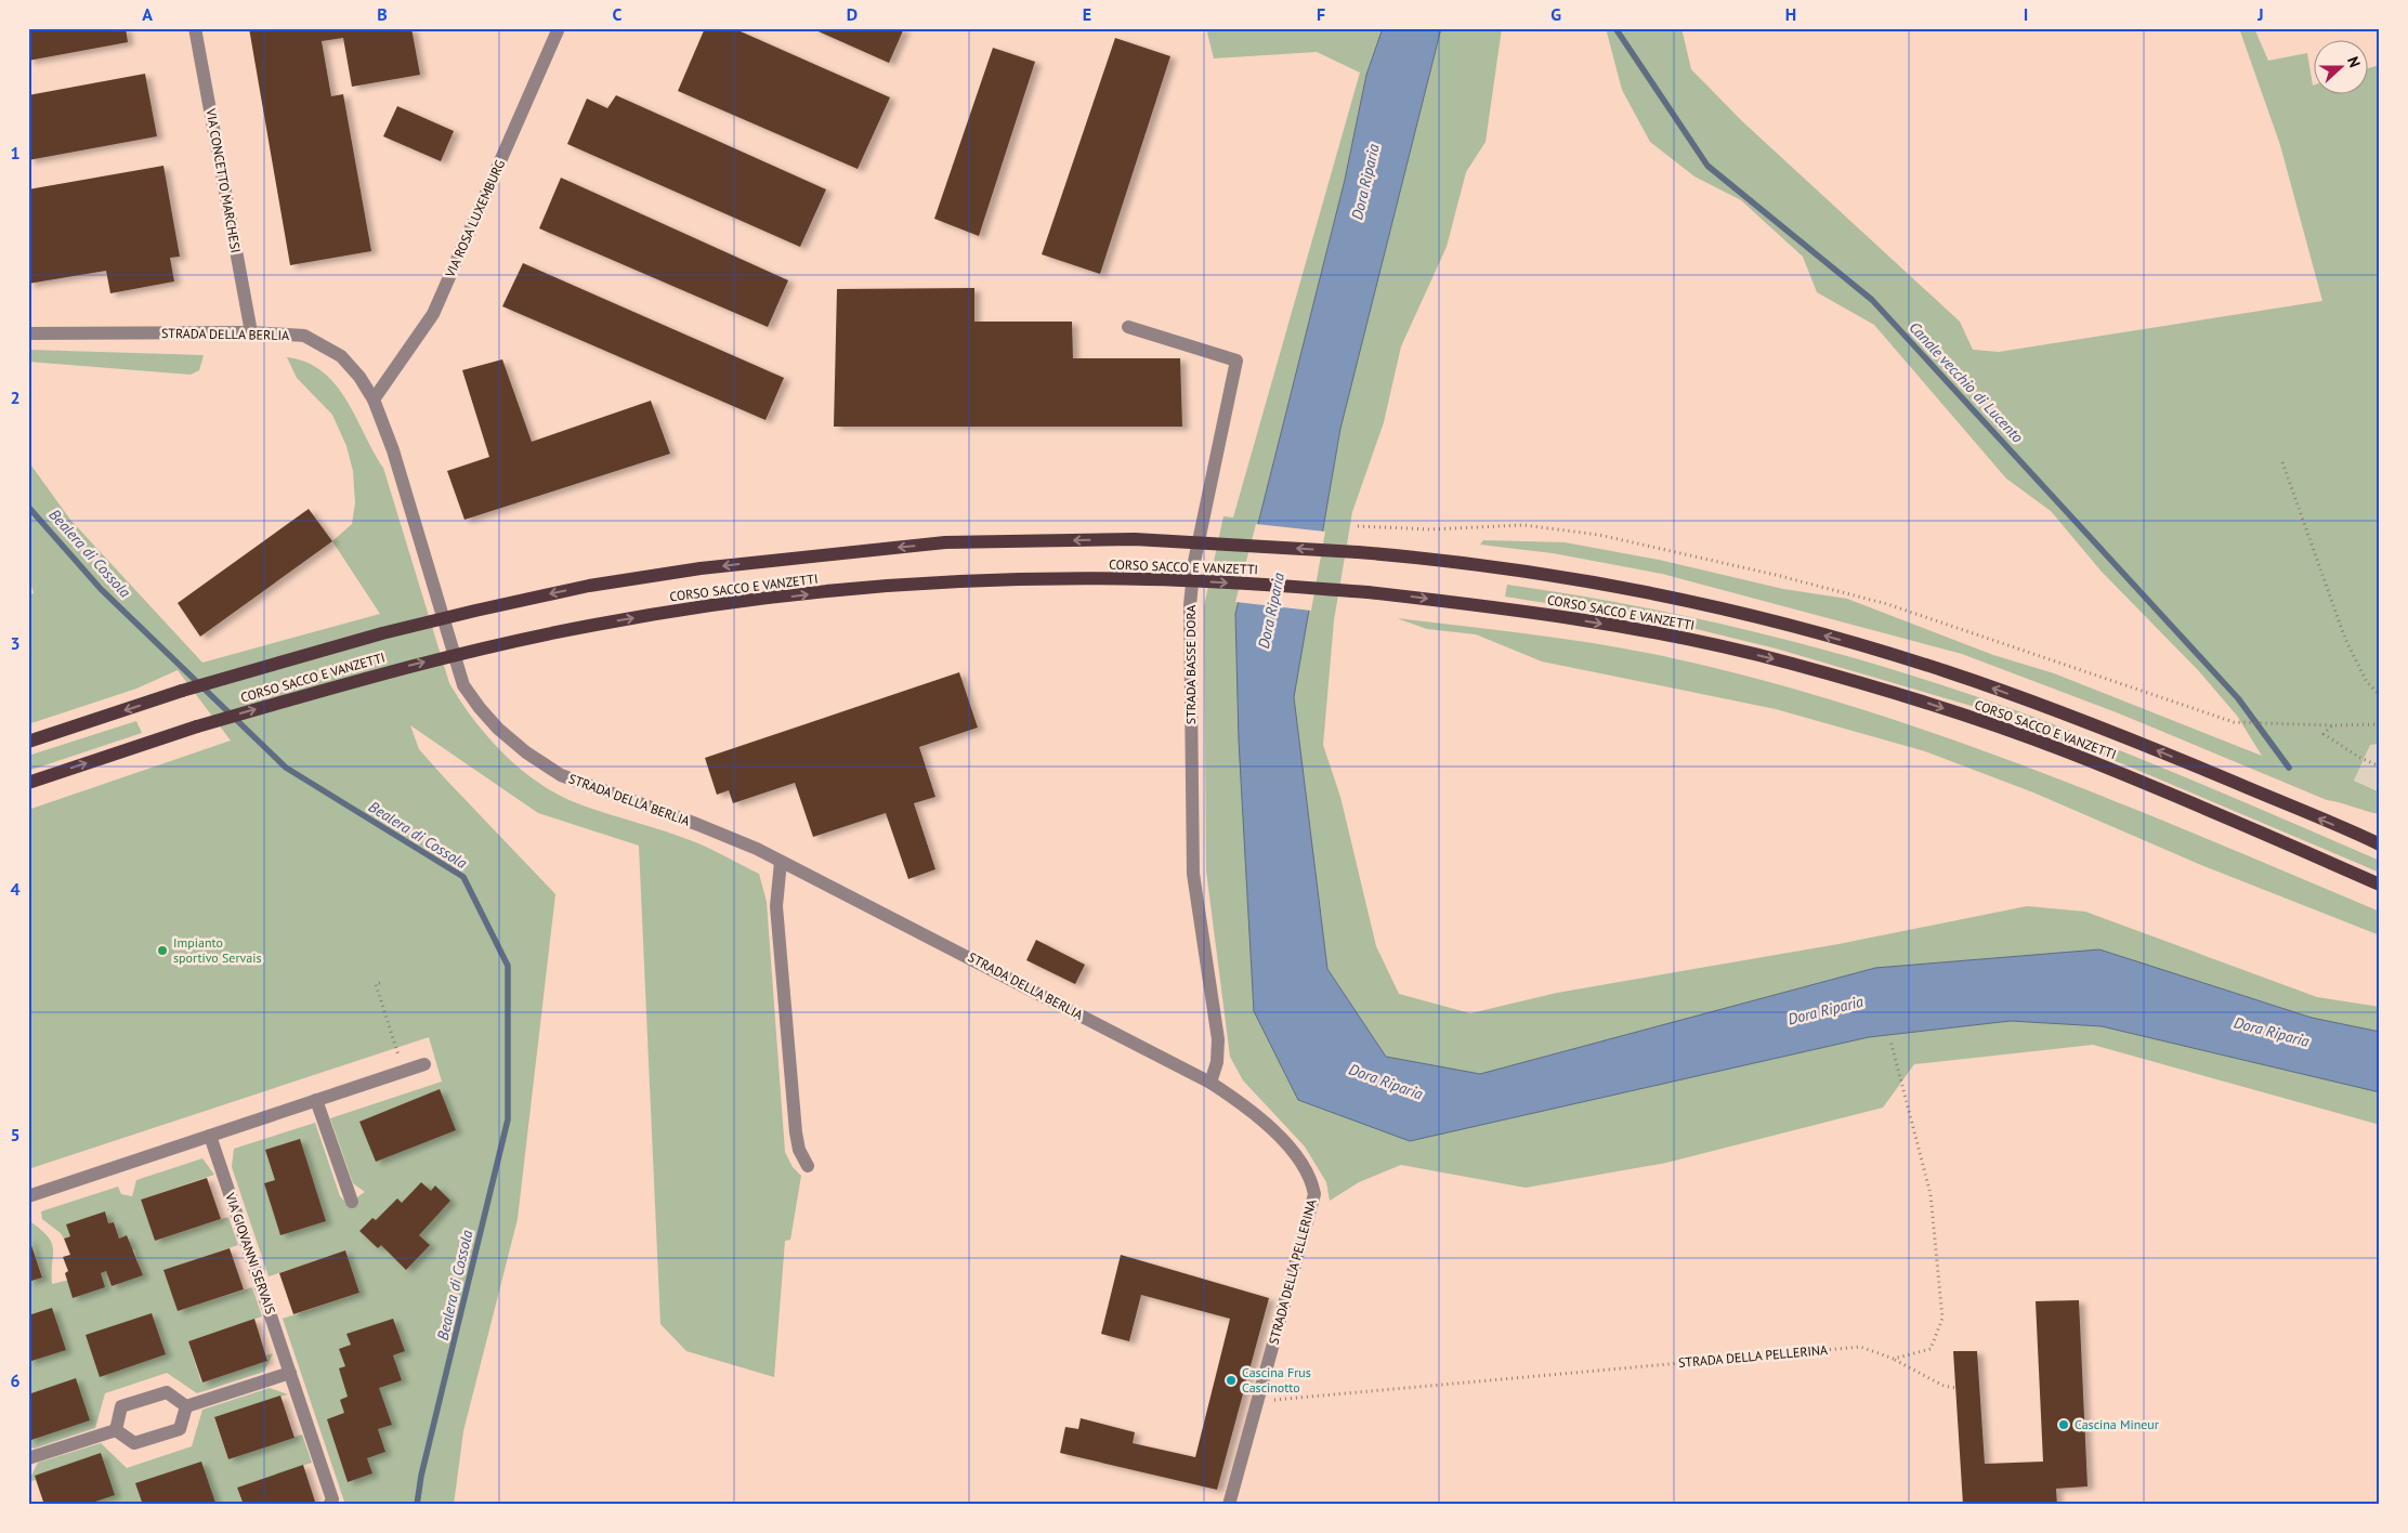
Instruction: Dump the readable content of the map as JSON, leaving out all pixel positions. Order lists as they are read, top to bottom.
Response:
{
  "streets": {
    "main road": ["CORSO SACCO E VANZETTI"],
    "street": [
      "VIA CONCETTO MARCHESI",
      "VIA ROSA LUXEMBURG",
      "STRADA DELLA BERLIA",
      "STRADA BASSE DORA",
      "VIA GIOVANNI SERVAIS",
      "STRADA DELLA PELLERINA"
    ]
  },
  "crossings": [
    ["VIA CONCETTO MARCHESI", "STRADA DELLA BERLIA"],
    ["VIA ROSA LUXEMBURG", "STRADA DELLA BERLIA"],
    ["STRADA DELLA BERLIA", "STRADA BASSE DORA"],
    ["STRADA DELLA BERLIA", "STRADA DELLA PELLERINA"]
  ],
  "water": ["Dora Riparia", "Canale vecchio di Lucento", "Bealera di Cossola"],
  "places": ["Impianto sportivo Servais", "Cascina Frus Cascinotto", "Cascina Mineur"],
  "north": "right",
  "grid": {
    "columns": [
      "A",
      "B",
      "C",
      "D",
      "E",
      "F",
      "G",
      "H",
      "I",
      "J"
    ],
    "rows": [
      "1",
      "2",
      "3",
      "4",
      "5",
      "6"
    ]
  }
}
